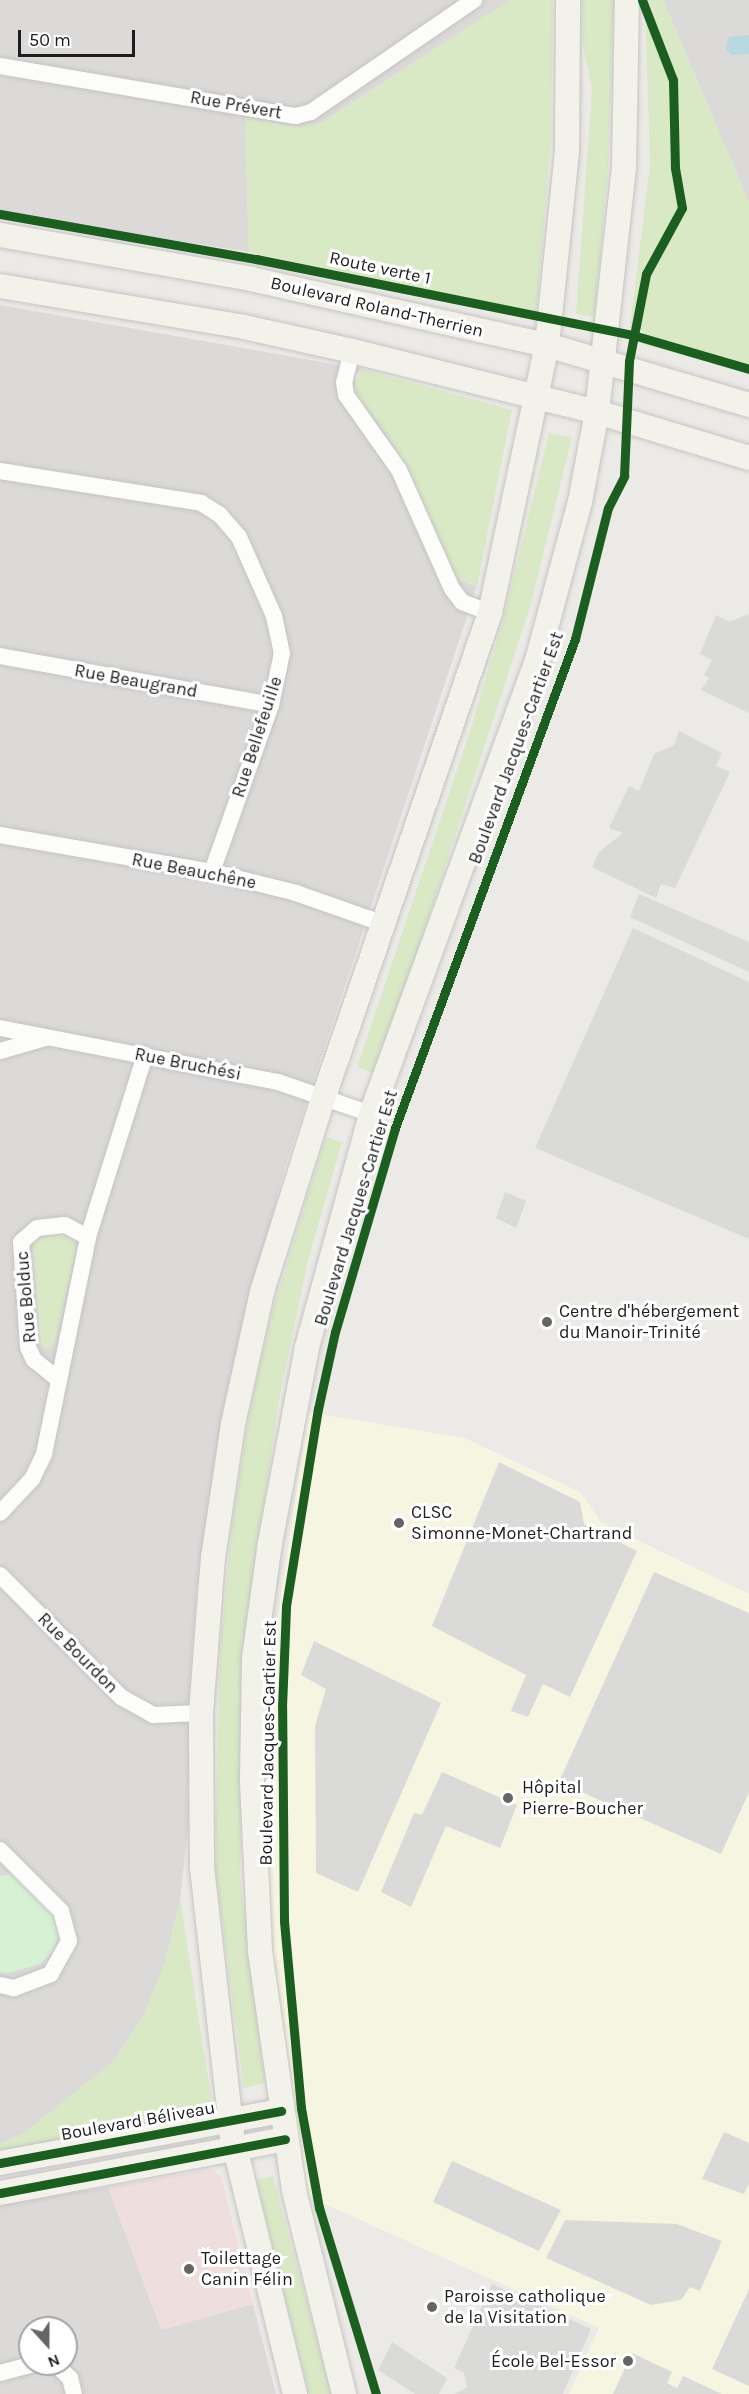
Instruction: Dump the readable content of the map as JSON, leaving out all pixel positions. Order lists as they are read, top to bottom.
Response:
{
  "streets": {
    "main road": ["Boulevard Roland-Therrien", "Boulevard Jacques-Cartier Est", "Boulevard Béliveau"],
    "street": [
      "Rue Prévert",
      "Rue Beaugrand",
      "Rue Bellefeuille",
      "Rue Beauchêne",
      "Rue Bruchési",
      "Rue Bolduc",
      "Rue Bourdon"
    ],
    "cycle path": ["Route verte 1"]
  },
  "crossings": [
    ["Boulevard Roland-Therrien", "Boulevard Jacques-Cartier Est"],
    ["Rue Beaugrand", "Rue Bellefeuille"],
    ["Rue Bellefeuille", "Rue Beauchêne"],
    ["Boulevard Jacques-Cartier Est", "Rue Bruchési"],
    ["Boulevard Jacques-Cartier Est", "Boulevard Béliveau"],
    ["Rue Bruchési", "Rue Bolduc"]
  ],
  "places": [
    "Centre d'hébergement du Manoir-Trinité",
    "CLSC Simonne-Monet-Chartrand",
    "Hôpital Pierre-Boucher",
    "Toilettage Canin Félin",
    "Paroisse catholique de la Visitation",
    "École Bel-Essor"
  ],
  "scale_bar": "50 m",
  "north": "bottom"
}
